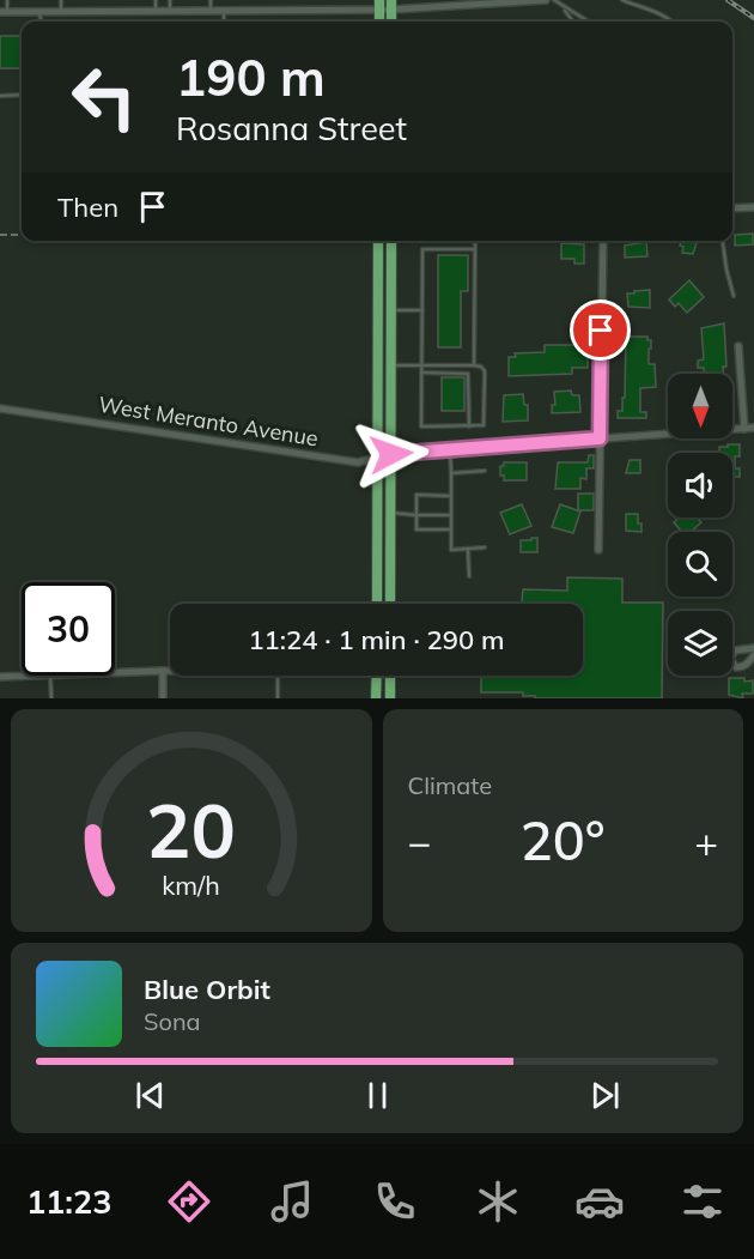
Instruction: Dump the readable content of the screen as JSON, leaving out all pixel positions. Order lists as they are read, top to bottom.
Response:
{
  "streets": {
    "street": ["West Meranto Avenue"]
  },
  "north": "bottom",
  "page": {
    "turn": ["190 m", "Rosanna Street"],
    "then": "Then",
    "limit": "30",
    "trip": "11:24 · 1 min · 290 m",
    "tile": "Climate",
    "heat": ["−", "20°", "+"],
    "song": ["Blue Orbit", "Sona"],
    "tabs": "11:23",
    "gauge": ["20", "km/h"]
  }
}
